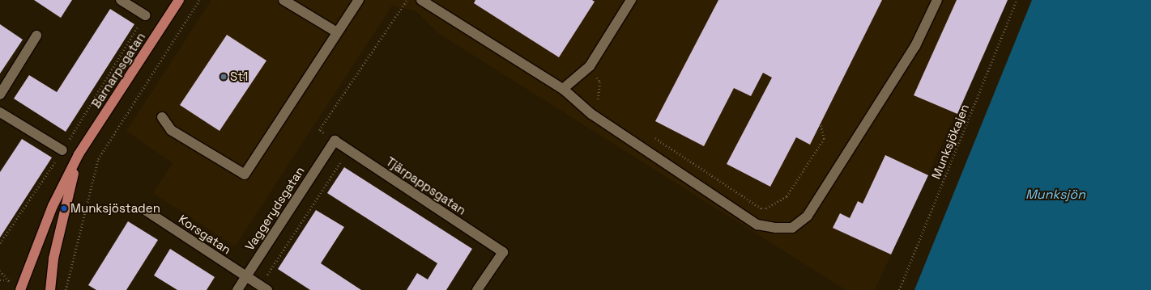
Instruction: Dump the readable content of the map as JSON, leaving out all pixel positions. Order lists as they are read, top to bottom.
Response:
{
  "streets": {
    "main road": ["Barnarpsgatan"],
    "street": ["Tjärpappsgatan", "Vaggerydsgatan", "Korsgatan"],
    "path": ["Munksjökajen"]
  },
  "crossings": [
    ["Tjärpappsgatan", "Vaggerydsgatan"],
    ["Vaggerydsgatan", "Korsgatan"]
  ],
  "water": ["Munksjön"],
  "places": ["St1", "Munksjöstaden"]
}
